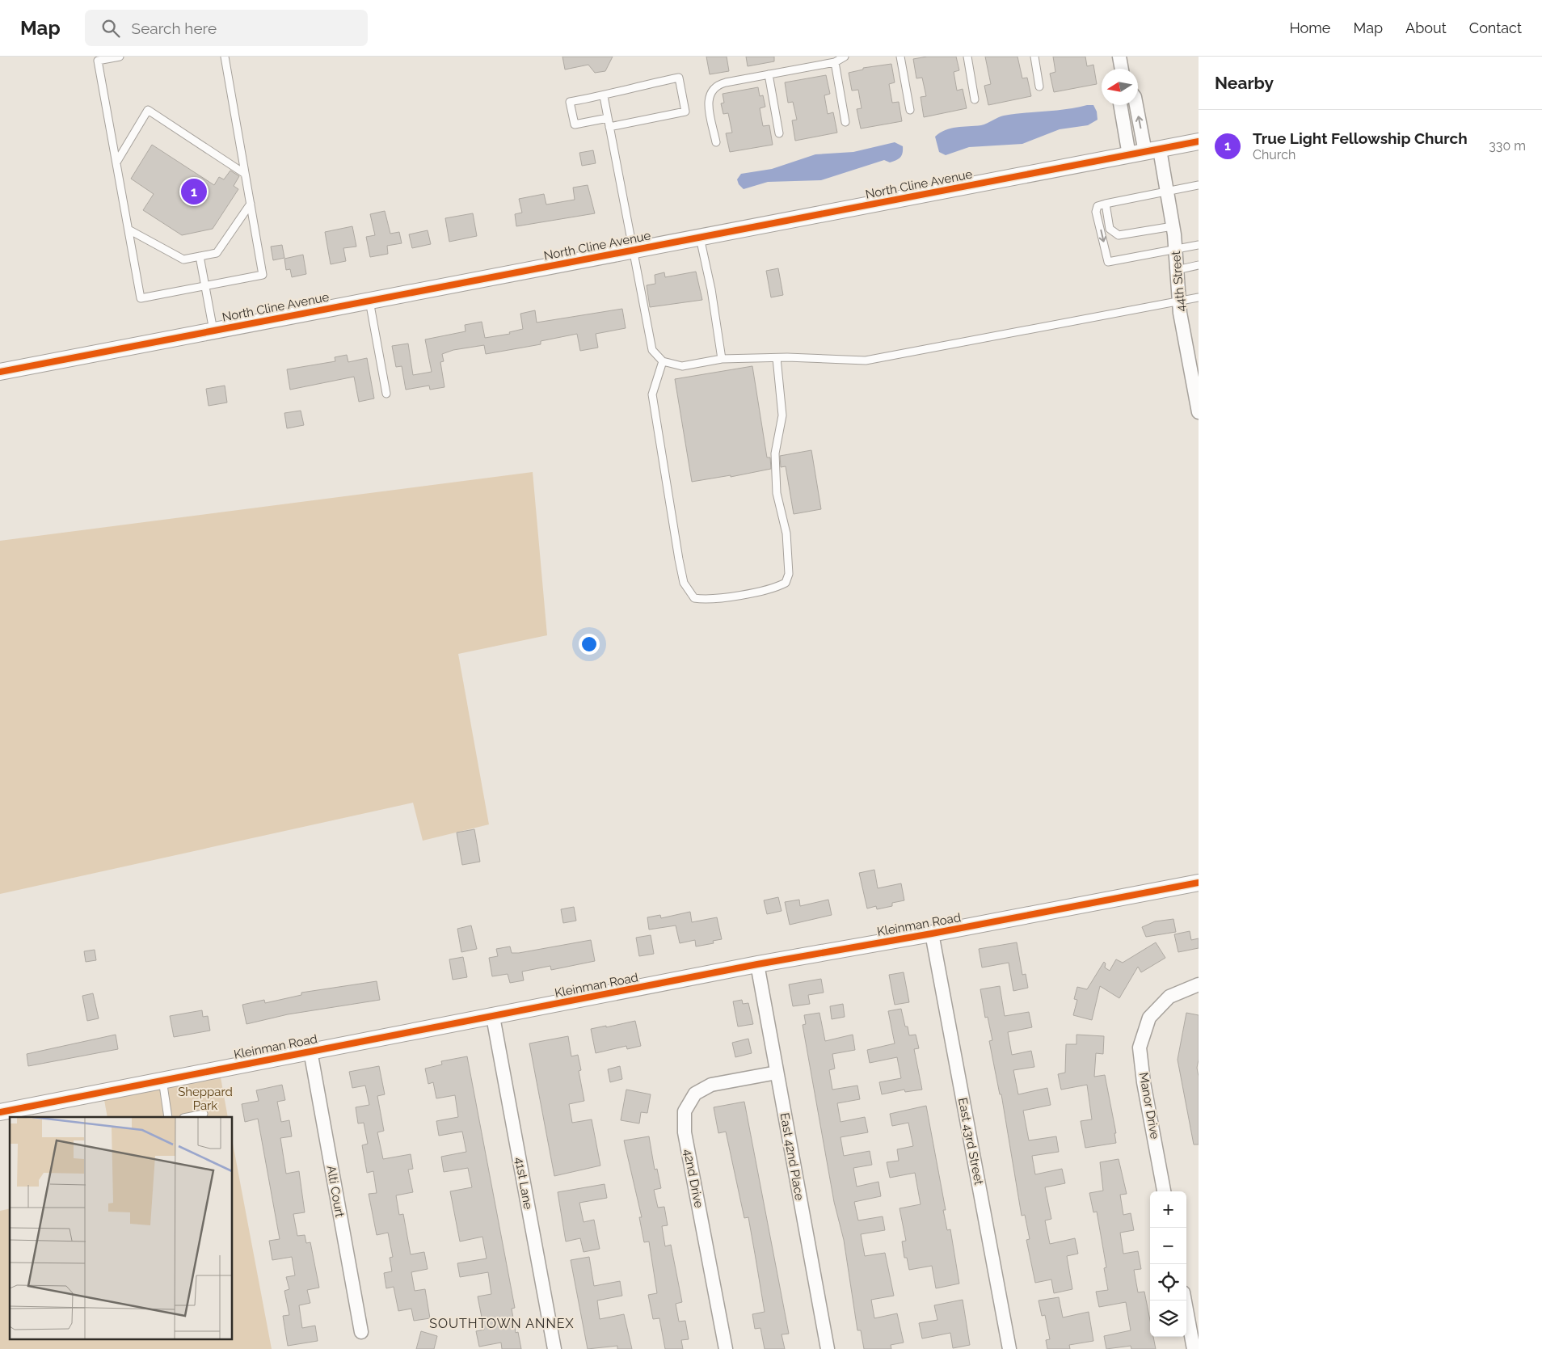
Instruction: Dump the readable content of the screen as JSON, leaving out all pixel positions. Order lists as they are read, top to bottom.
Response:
{
  "streets": {
    "street": [
      "North Cline Avenue",
      "44th Street",
      "Kleinman Road",
      "Manor Drive",
      "East 43rd Street",
      "East 42nd Place",
      "42nd Drive",
      "41st Lane",
      "Alti Court"
    ]
  },
  "crossings": [
    ["North Cline Avenue", "44th Street"],
    ["Kleinman Road", "East 43rd Street"],
    ["Kleinman Road", "East 42nd Place"],
    ["Kleinman Road", "41st Lane"],
    ["Kleinman Road", "Alti Court"],
    ["East 42nd Place", "42nd Drive"]
  ],
  "districts": ["SOUTHTOWN ANNEX"],
  "parks": ["Sheppard Park"],
  "north": "left",
  "page": {
    "header": "Map",
    "search": "Search here",
    "nav": [
      "Home",
      "Map",
      "About",
      "Contact"
    ],
    "heading": "Nearby",
    "list": [
      {
        "mark": "1",
        "name": "True Light Fellowship Church",
        "note": "Church",
        "value": "330 m"
      }
    ],
    "pins": "1",
    "map_buttons": ["+", "−"]
  }
}
